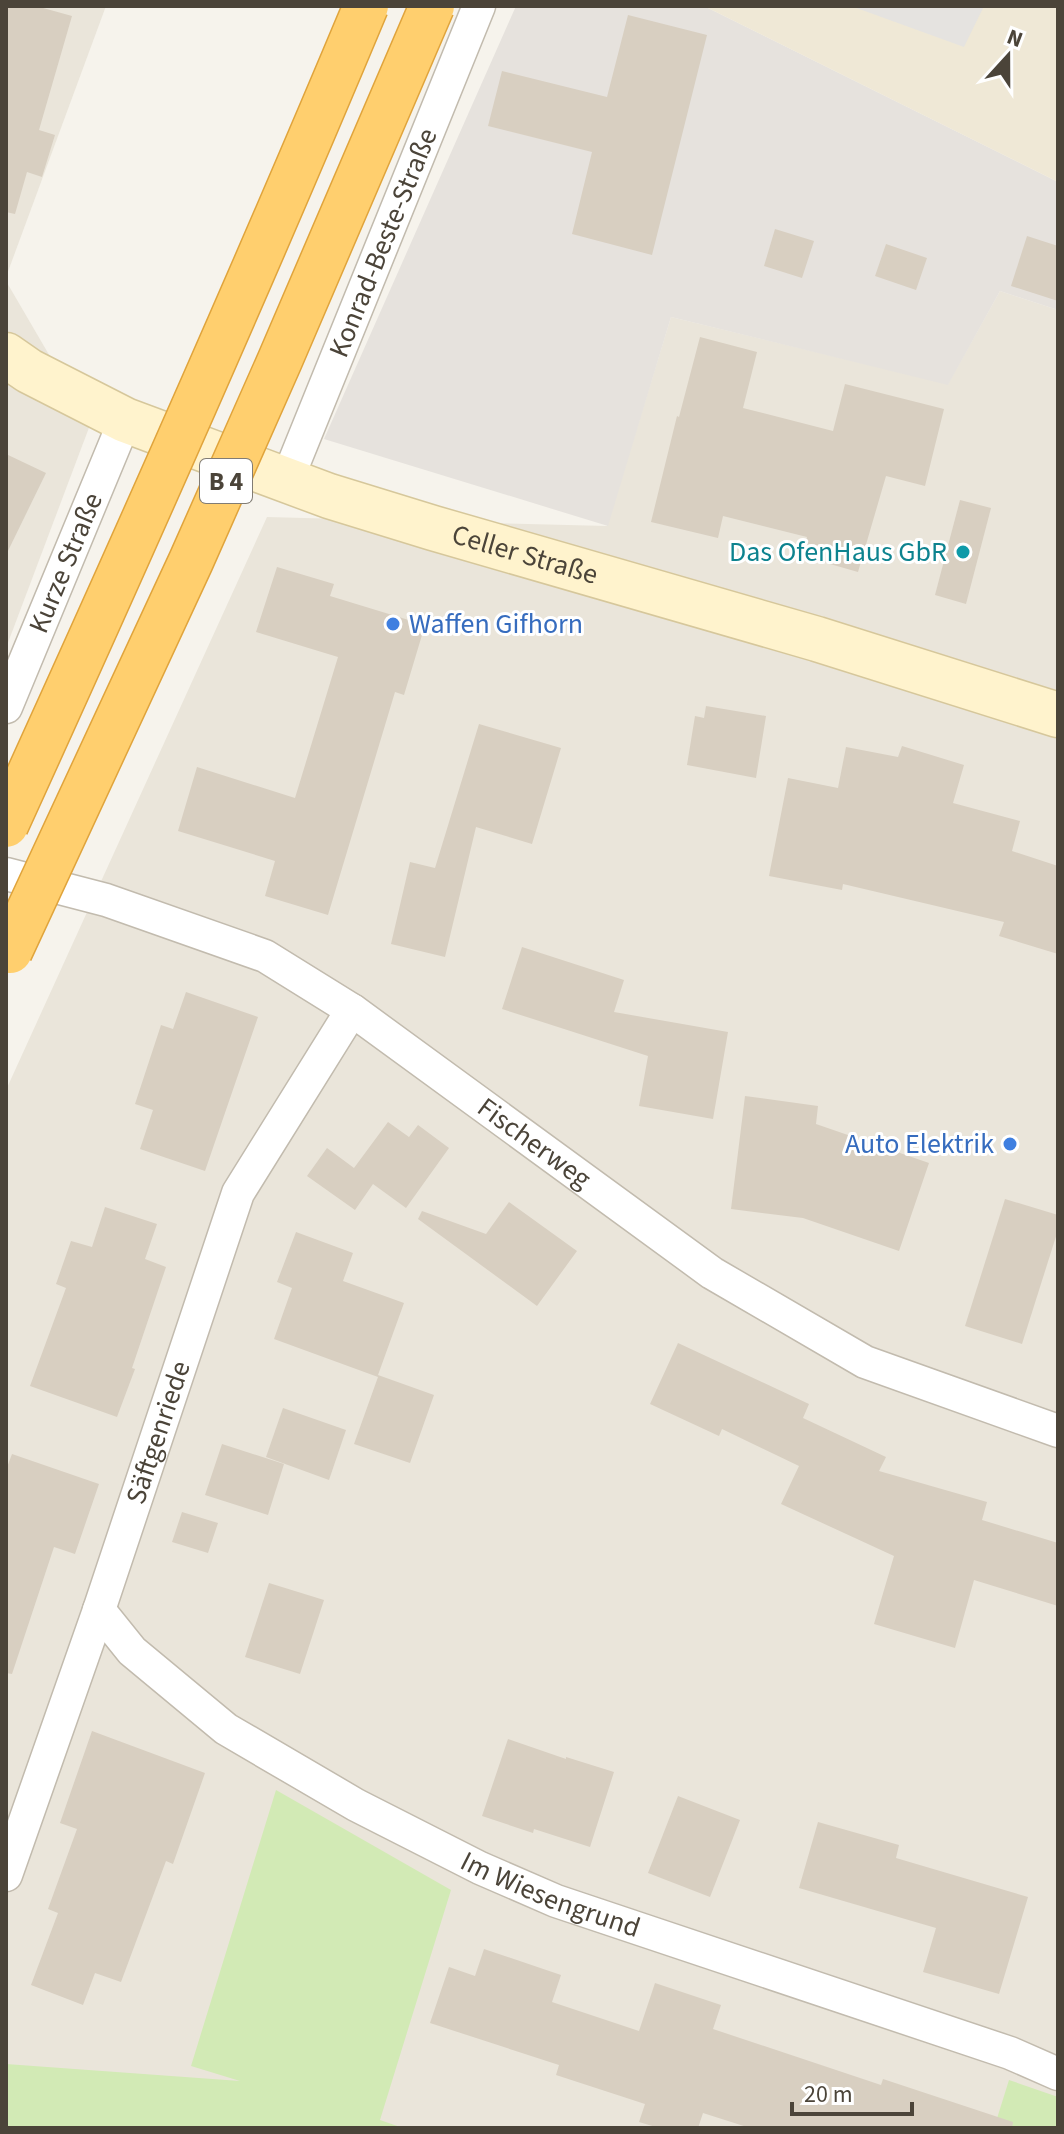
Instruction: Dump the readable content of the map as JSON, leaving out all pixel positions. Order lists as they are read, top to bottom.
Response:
{
  "streets": {
    "highway": ["B 4"],
    "street": [
      "Konrad-Beste-Straße",
      "Celler Straße",
      "Kurze Straße",
      "Fischerweg",
      "Säftgenriede",
      "Im Wiesengrund"
    ]
  },
  "crossings": [
    ["Konrad-Beste-Straße", "Celler Straße"],
    ["Celler Straße", "Kurze Straße"],
    ["Fischerweg", "Säftgenriede"],
    ["Säftgenriede", "Im Wiesengrund"]
  ],
  "places": ["Das OfenHaus GbR", "Waffen Gifhorn", "Auto Elektrik"],
  "scale_bar": "20 m",
  "north": "top"
}
